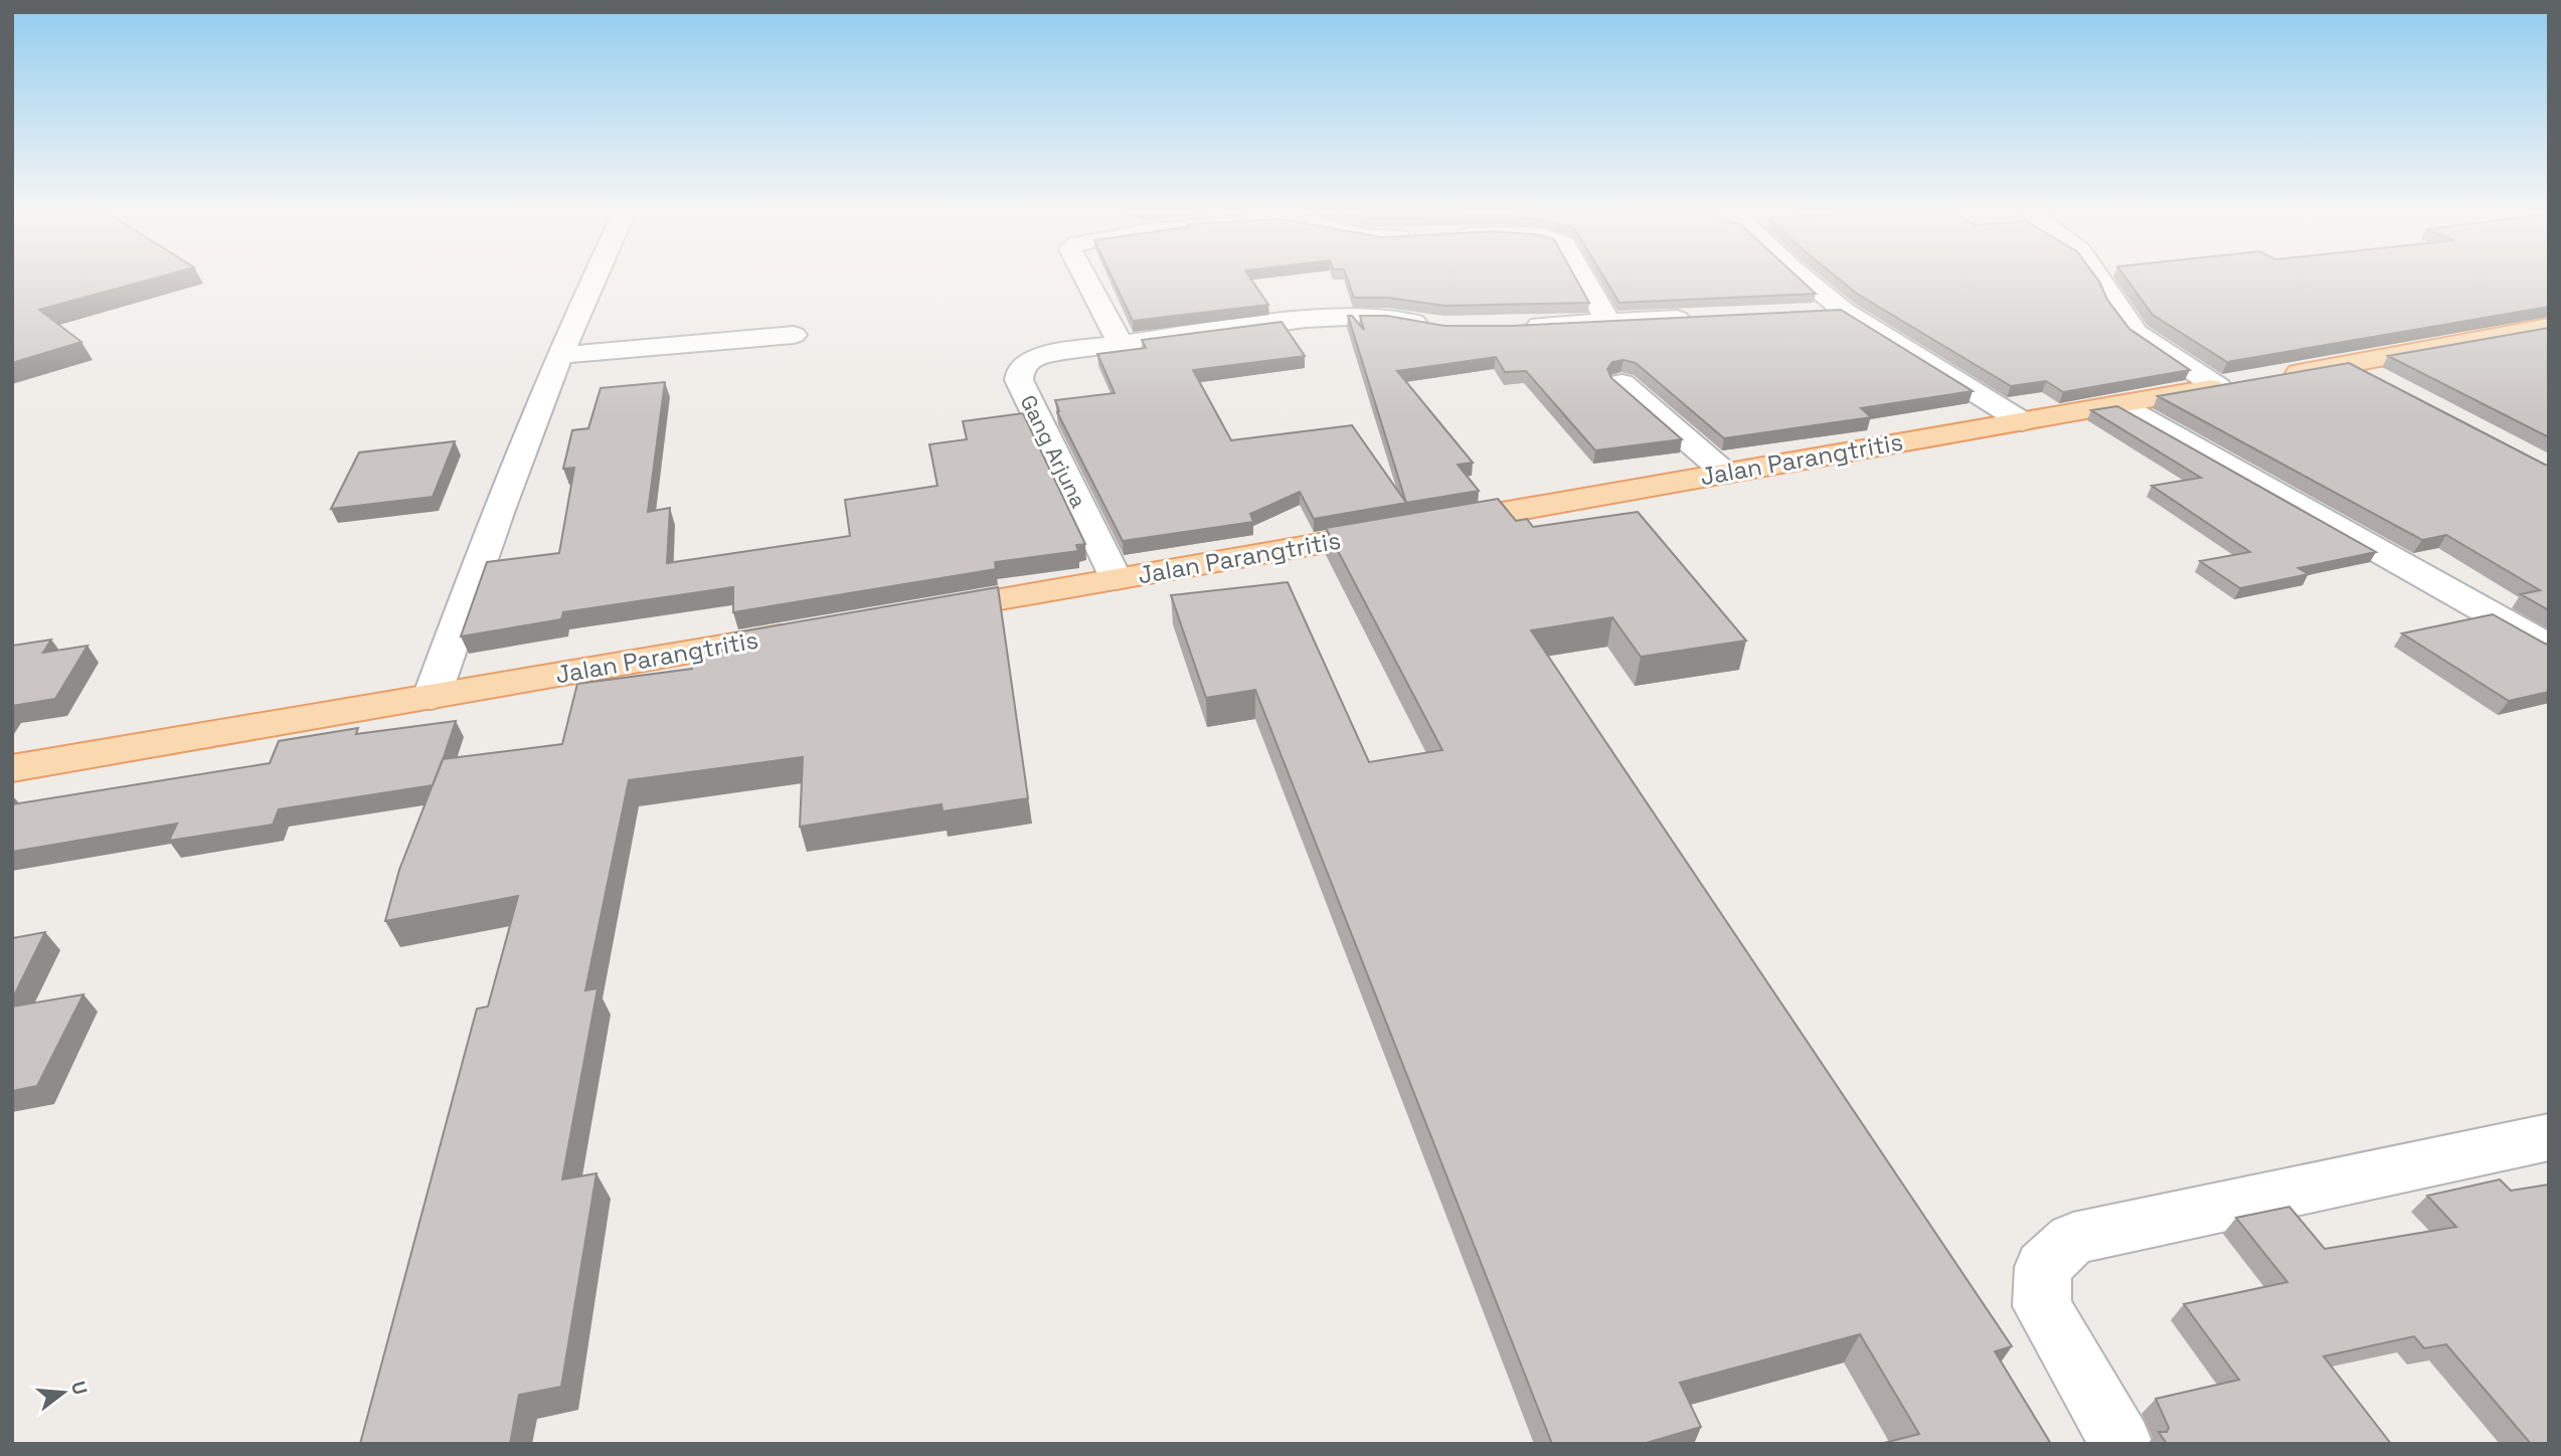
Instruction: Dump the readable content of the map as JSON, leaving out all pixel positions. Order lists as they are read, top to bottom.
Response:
{
  "streets": {
    "main road": ["Jalan Parangtritis"],
    "street": ["Gang Arjuna"]
  },
  "crossings": [
    ["Gang Arjuna", "Jalan Parangtritis"]
  ],
  "north": "right"
}
